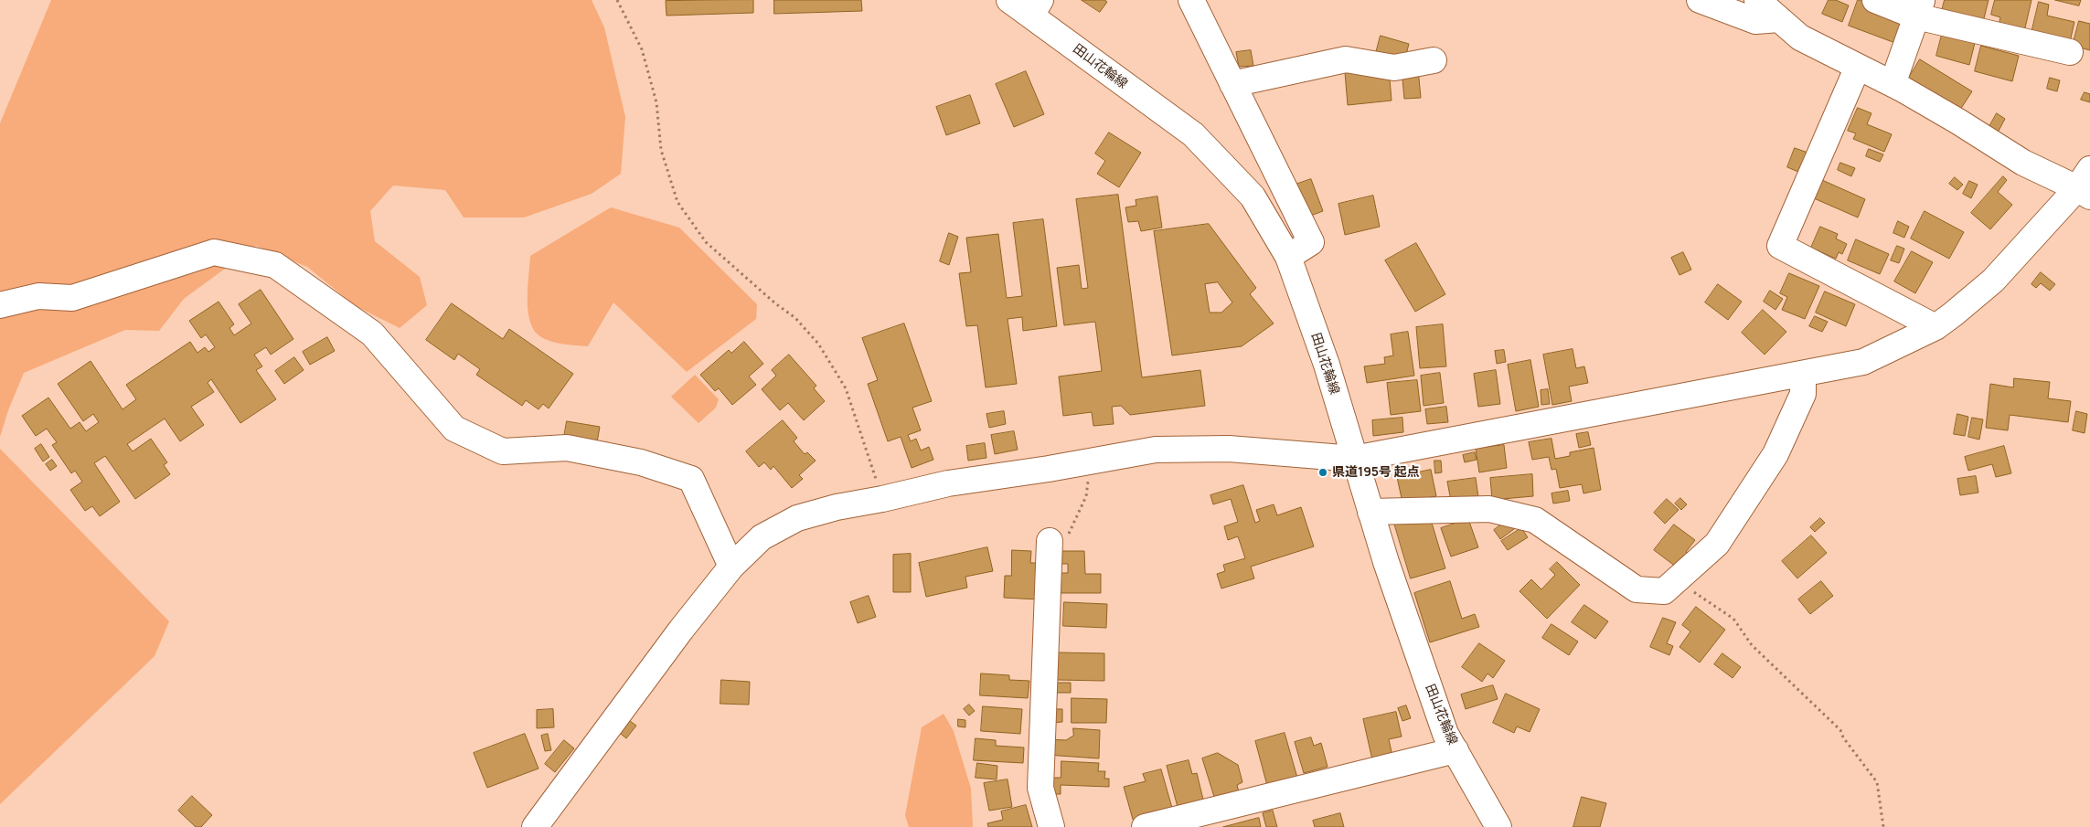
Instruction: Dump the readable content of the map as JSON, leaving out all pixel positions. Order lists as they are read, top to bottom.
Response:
{
  "streets": {
    "street": ["田山花輪線"]
  },
  "places": ["県道195号 起点"]
}
